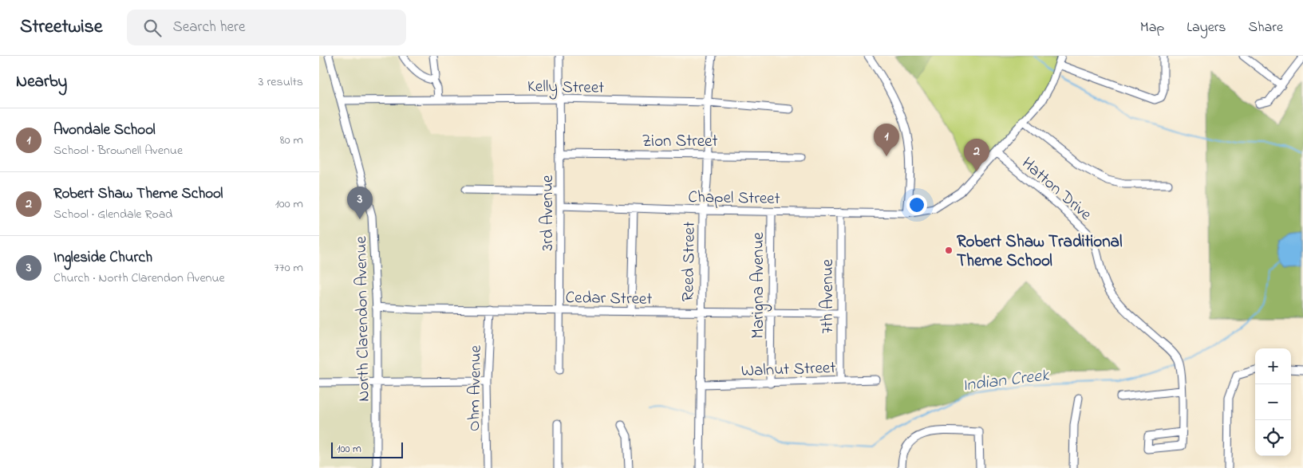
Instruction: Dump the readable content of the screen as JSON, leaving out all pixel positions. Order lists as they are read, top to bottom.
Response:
{
  "streets": {
    "street": [
      "Kelly Street",
      "Zion Street",
      "Hatton Drive",
      "Chapel Street",
      "3rd Avenue",
      "Reed Street",
      "Marigna Avenue",
      "7th Avenue",
      "Cedar Street",
      "North Clarendon Avenue",
      "Walnut Street",
      "Ohm Avenue"
    ]
  },
  "crossings": [
    ["Kelly Street", "3rd Avenue"],
    ["Kelly Street", "Reed Street"],
    ["Kelly Street", "North Clarendon Avenue"],
    ["Zion Street", "3rd Avenue"],
    ["Zion Street", "Reed Street"],
    ["Hatton Drive", "Chapel Street"],
    ["Chapel Street", "3rd Avenue"],
    ["Chapel Street", "Reed Street"],
    ["Chapel Street", "Marigna Avenue"],
    ["Chapel Street", "7th Avenue"],
    ["3rd Avenue", "Cedar Street"],
    ["Reed Street", "Cedar Street"],
    ["Reed Street", "Walnut Street"],
    ["Marigna Avenue", "Cedar Street"],
    ["Marigna Avenue", "Walnut Street"],
    ["7th Avenue", "Cedar Street"],
    ["7th Avenue", "Walnut Street"],
    ["Cedar Street", "North Clarendon Avenue"],
    ["Cedar Street", "Ohm Avenue"]
  ],
  "water": ["Indian Creek"],
  "places": ["Robert Shaw Traditional Theme School"],
  "scale_bar": "100 m",
  "page": {
    "header": "Streetwise",
    "search": "Search here",
    "nav": ["Map", "Layers", "Share"],
    "heading": ["Nearby", "3 results"],
    "list": [
      {
        "mark": "1",
        "name": "Avondale School",
        "note": "School · Brownell Avenue",
        "value": "80 m"
      },
      {
        "mark": "2",
        "name": "Robert Shaw Theme School",
        "note": "School · Glendale Road",
        "value": "100 m"
      },
      {
        "mark": "3",
        "name": "Ingleside Church",
        "note": "Church · North Clarendon Avenue",
        "value": "770 m"
      }
    ],
    "pins": ["1", "2", "3"],
    "map_buttons": ["+", "−"],
    "scale": "100 m"
  }
}
